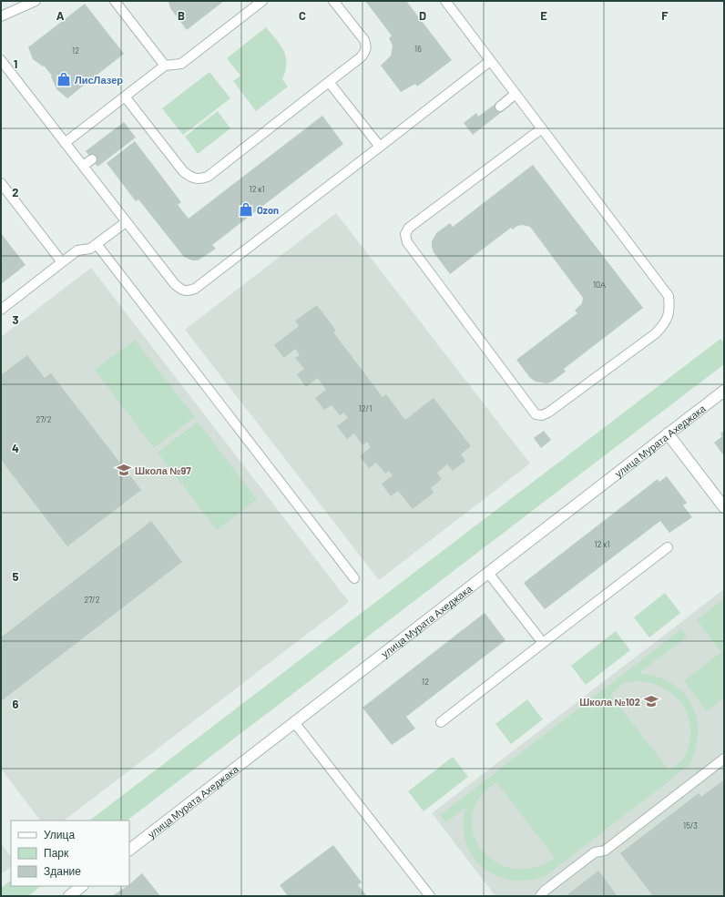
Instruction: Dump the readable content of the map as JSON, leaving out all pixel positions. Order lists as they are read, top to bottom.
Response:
{
  "streets": {
    "street": ["улица Мурата Ахеджака"]
  },
  "places": {
    "shop": ["ЛисЛазер", "Ozon"],
    "school or university": ["Школа №97", "Школа №102"]
  },
  "house_numbers": [
    "16",
    "12",
    "12 к1",
    "10А",
    "12/1",
    "27/2",
    "12 к1",
    "27/2",
    "12",
    "15/3"
  ],
  "legend": ["Улица", "Парк", "Здание"],
  "grid": {
    "columns": [
      "A",
      "B",
      "C",
      "D",
      "E",
      "F"
    ],
    "rows": [
      "1",
      "2",
      "3",
      "4",
      "5",
      "6"
    ]
  }
}
